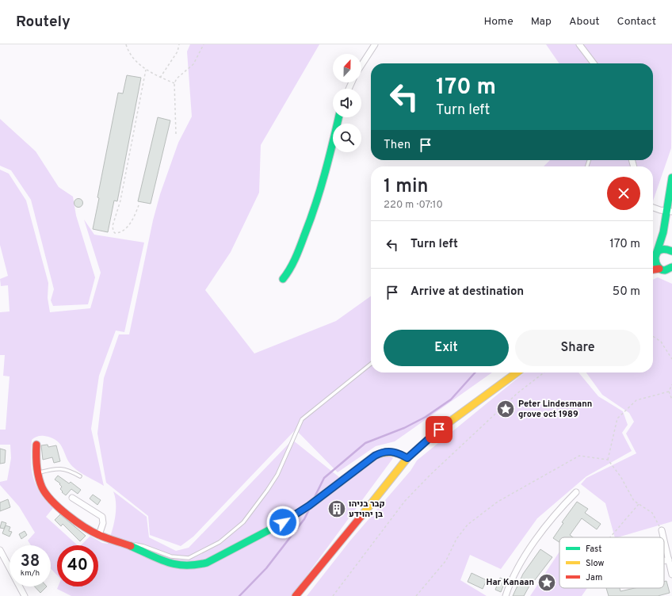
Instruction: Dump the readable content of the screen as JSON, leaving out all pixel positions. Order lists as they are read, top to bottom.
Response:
{
  "places": {
    "place": ["Peter Lindesmann grove oct 1989", "Har Kanaan"],
    "building": ["קבר בניהו בן יהוידע"]
  },
  "legend": ["Fast", "Slow", "Jam"],
  "north": "top",
  "page": {
    "header": "Routely",
    "nav": [
      "Home",
      "Map",
      "About",
      "Contact"
    ],
    "turn": ["170 m", "Turn left"],
    "then": "Then",
    "heading": ["1 min", "220 m · 07:10"],
    "list": [
      {
        "name": "Turn left",
        "value": "170 m"
      },
      {
        "name": "Arrive at destination",
        "value": "50 m"
      }
    ],
    "buttons": ["Exit", "Share"],
    "speed": "38 km/h",
    "limit": "40"
  }
}
